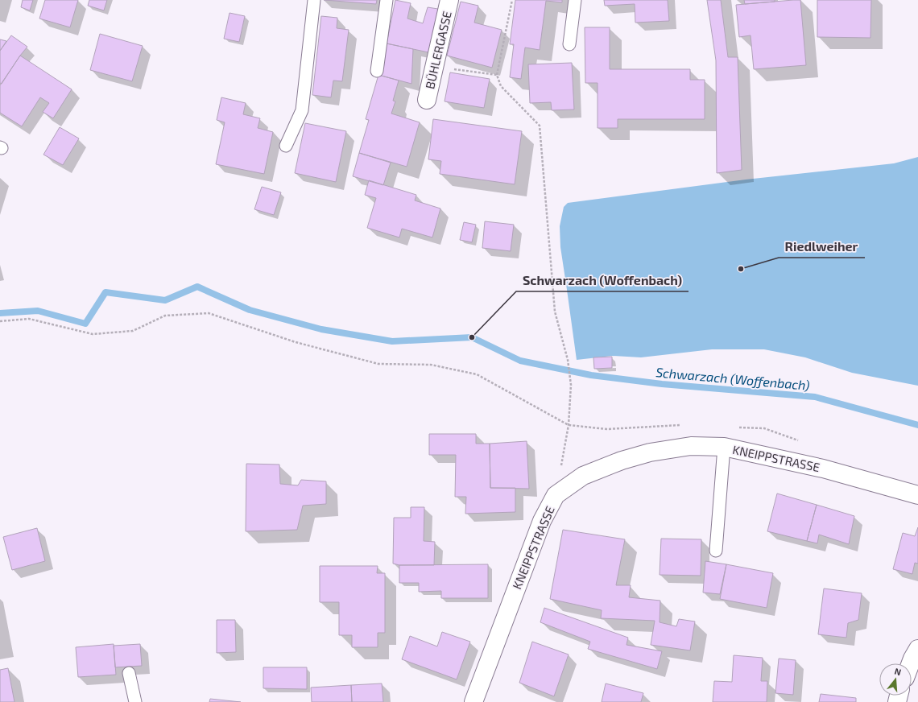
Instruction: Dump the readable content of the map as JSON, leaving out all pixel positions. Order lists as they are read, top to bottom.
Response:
{
  "streets": {
    "street": ["BÜHLERGASSE", "KNEIPPSTRASSE"]
  },
  "water": ["Schwarzach (Woffenbach)"],
  "places": ["Riedlweiher", "Schwarzach (Woffenbach)"],
  "north": "top"
}
